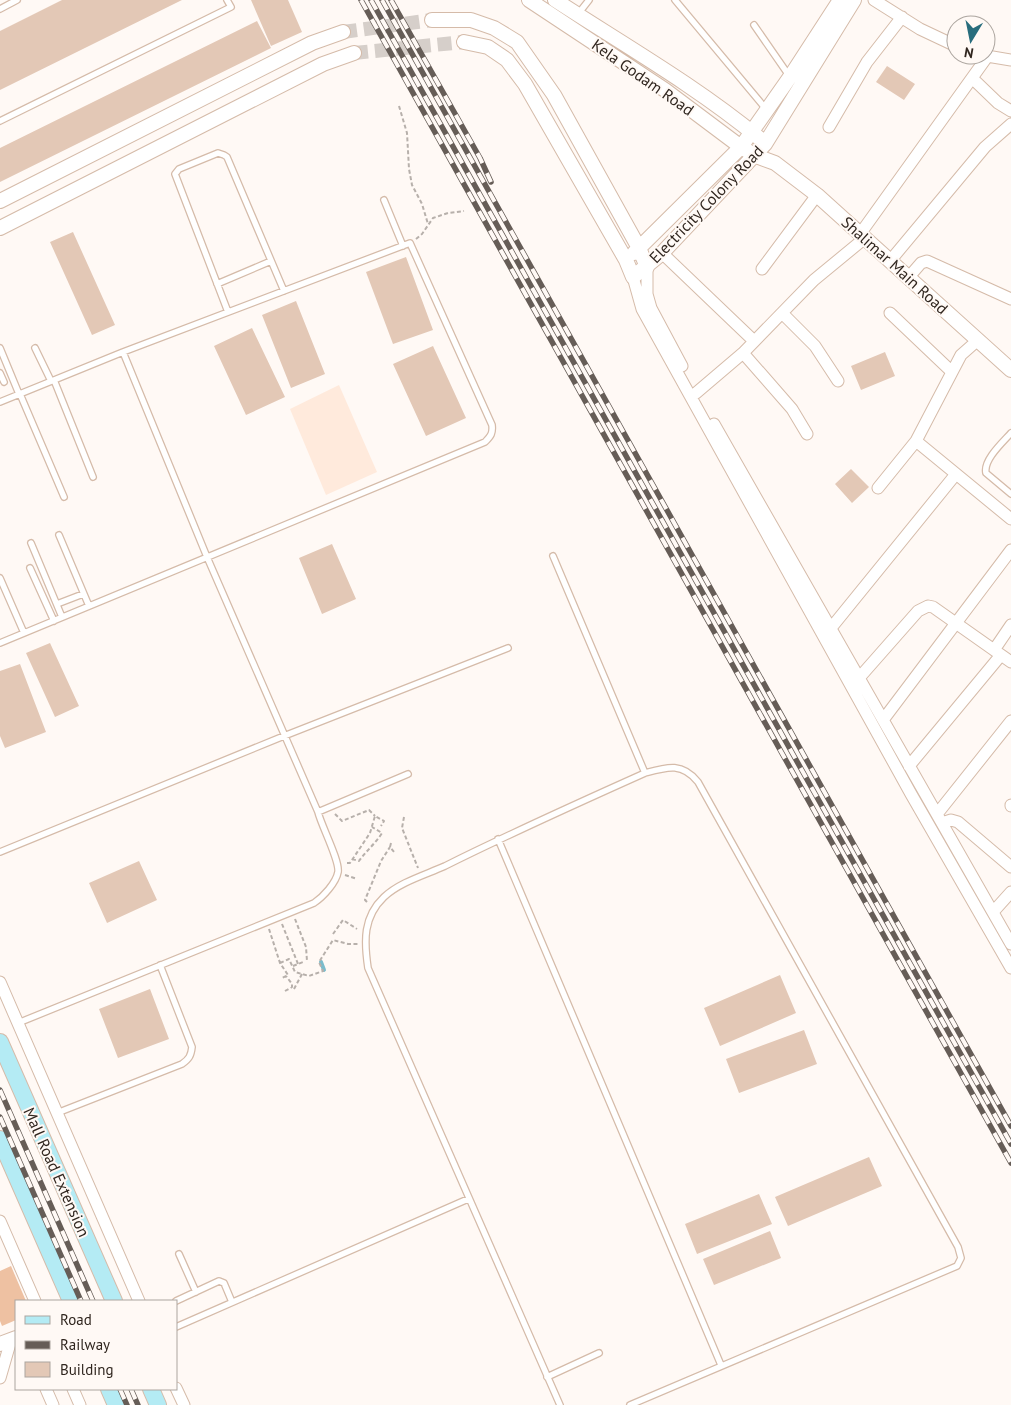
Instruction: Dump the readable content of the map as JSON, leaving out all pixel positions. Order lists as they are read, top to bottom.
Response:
{
  "streets": {
    "main road": ["Mall Road Extension"],
    "street": ["Kela Godam Road", "Electricity Colony Road", "Shalimar Main Road"]
  },
  "crossings": [
    ["Kela Godam Road", "Electricity Colony Road"],
    ["Kela Godam Road", "Shalimar Main Road"],
    ["Electricity Colony Road", "Shalimar Main Road"]
  ],
  "legend": ["Road", "Railway", "Building"],
  "north": "bottom"
}
